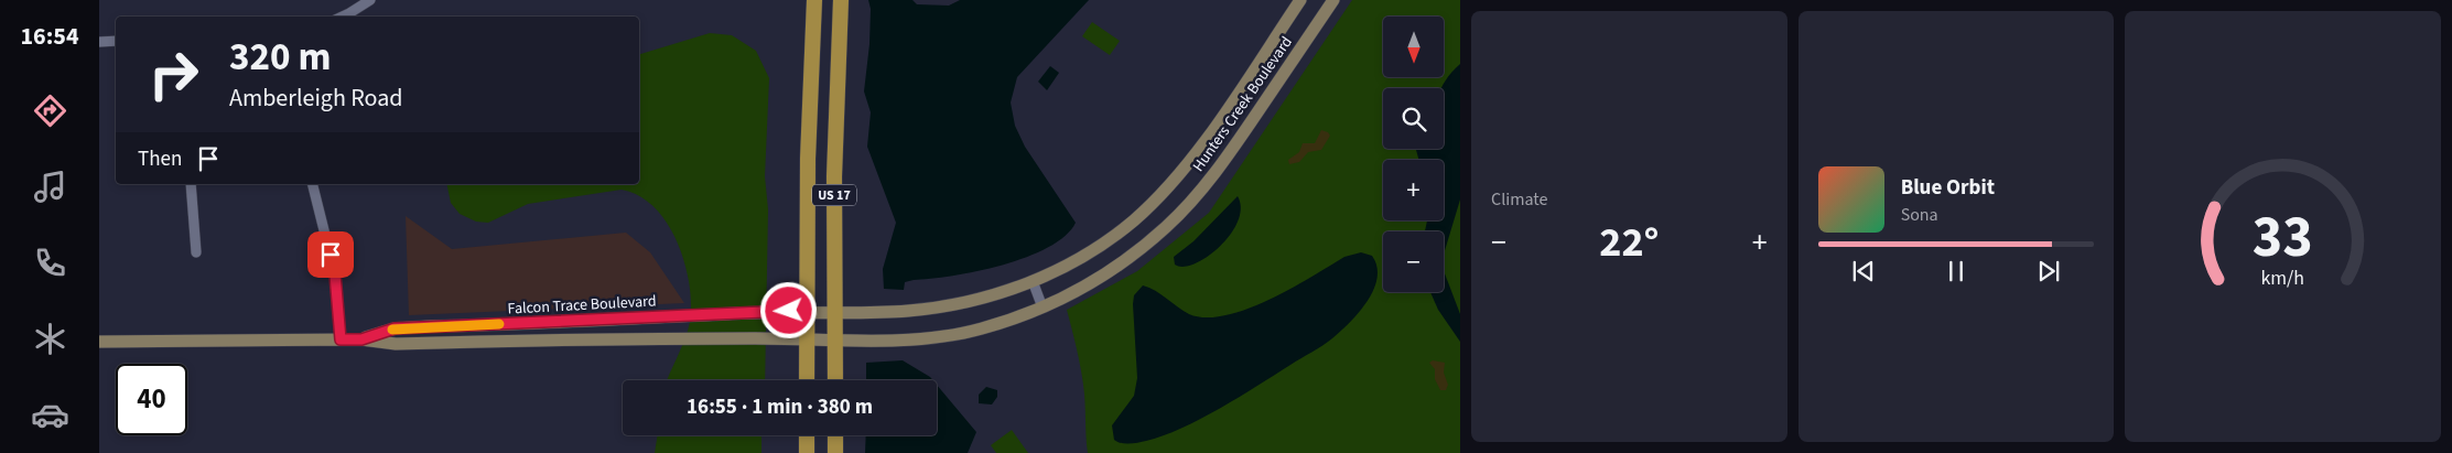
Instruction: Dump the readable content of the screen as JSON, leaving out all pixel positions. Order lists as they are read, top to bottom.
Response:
{
  "streets": {
    "main road": ["US 17"],
    "street": ["Hunters Creek Boulevard", "Falcon Trace Boulevard"]
  },
  "crossings": [
    ["Hunters Creek Boulevard", "US 17"],
    ["Hunters Creek Boulevard", "Falcon Trace Boulevard"],
    ["US 17", "Falcon Trace Boulevard"]
  ],
  "north": "bottom",
  "page": {
    "tabs": "16:54",
    "tile": "Climate",
    "map_buttons": ["+", "−"],
    "turn": ["320 m", "Amberleigh Road"],
    "then": "Then",
    "song": ["Blue Orbit", "Sona"],
    "heat": ["−", "22°", "+"],
    "limit": "40",
    "trip": "16:55 · 1 min · 380 m",
    "gauge": ["33", "km/h"]
  }
}
